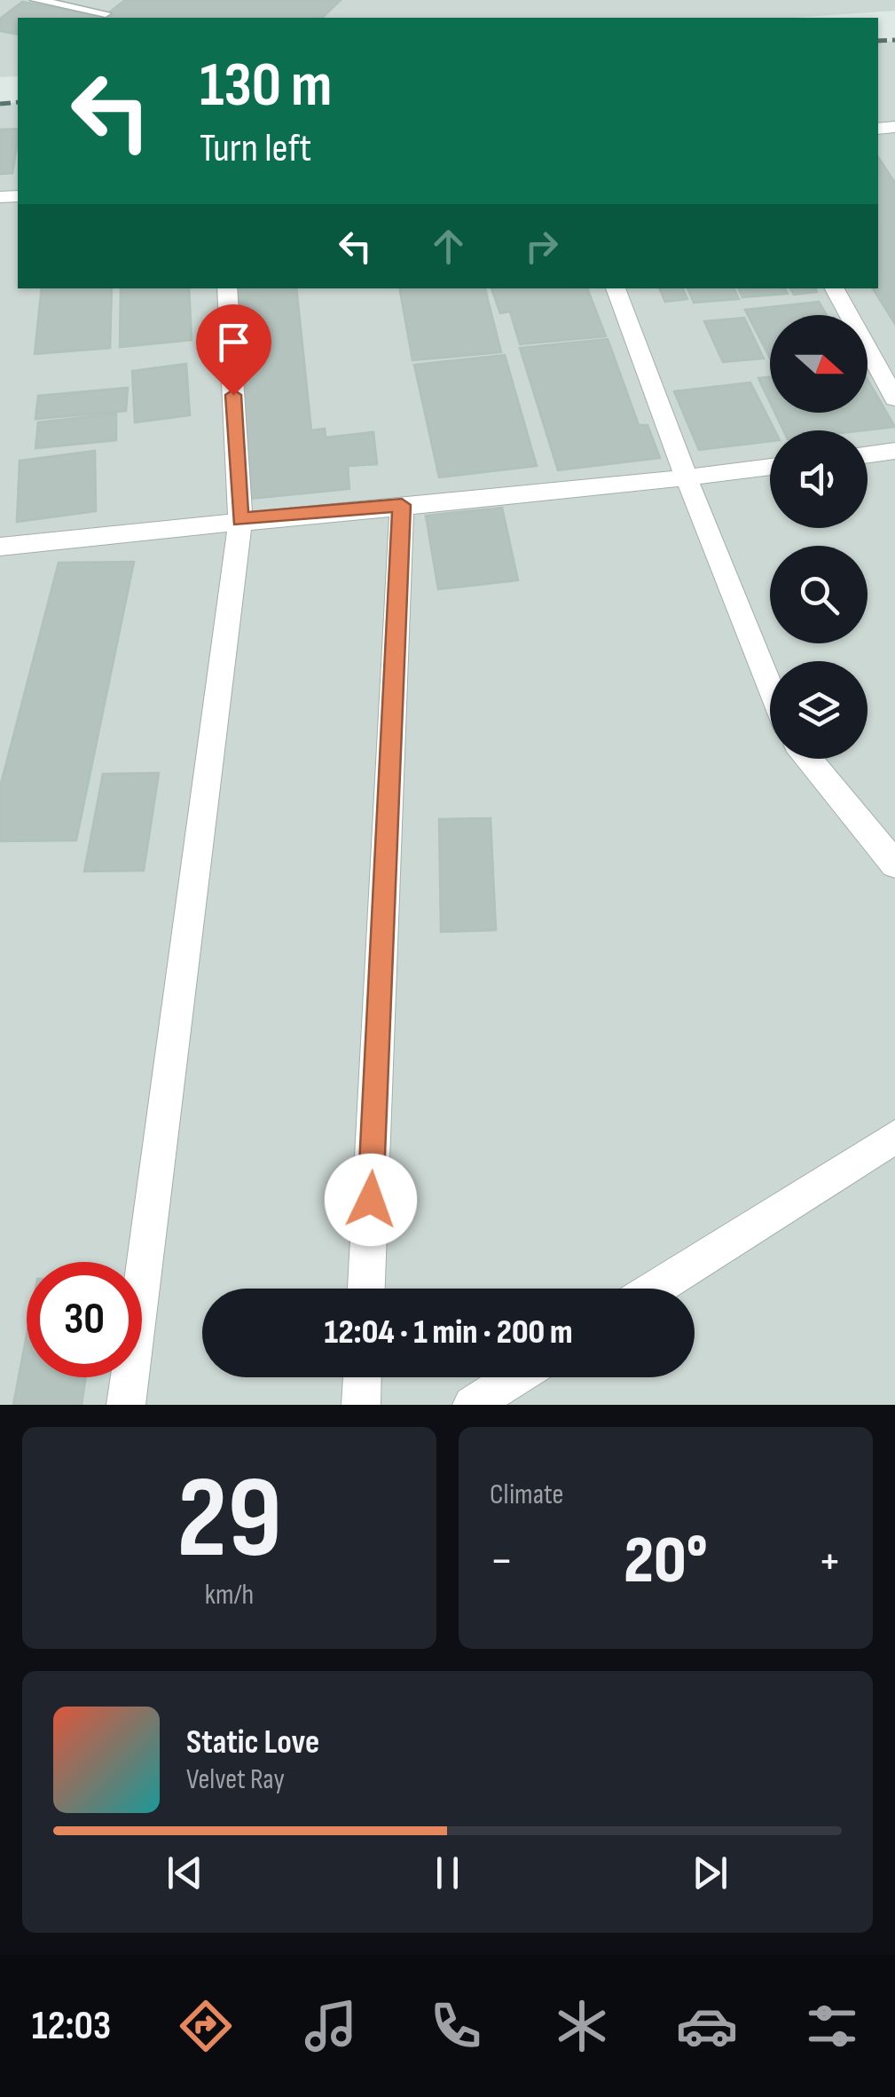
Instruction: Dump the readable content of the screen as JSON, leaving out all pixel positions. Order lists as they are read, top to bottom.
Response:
{
  "north": "right",
  "page": {
    "turn": ["130 m", "Turn left"],
    "limit": "30",
    "trip": "12:04 · 1 min · 200 m",
    "tile": [
      ["29", "km/h"],
      "Climate"
    ],
    "heat": ["−", "20°", "+"],
    "song": ["Static Love", "Velvet Ray"],
    "tabs": "12:03"
  }
}
